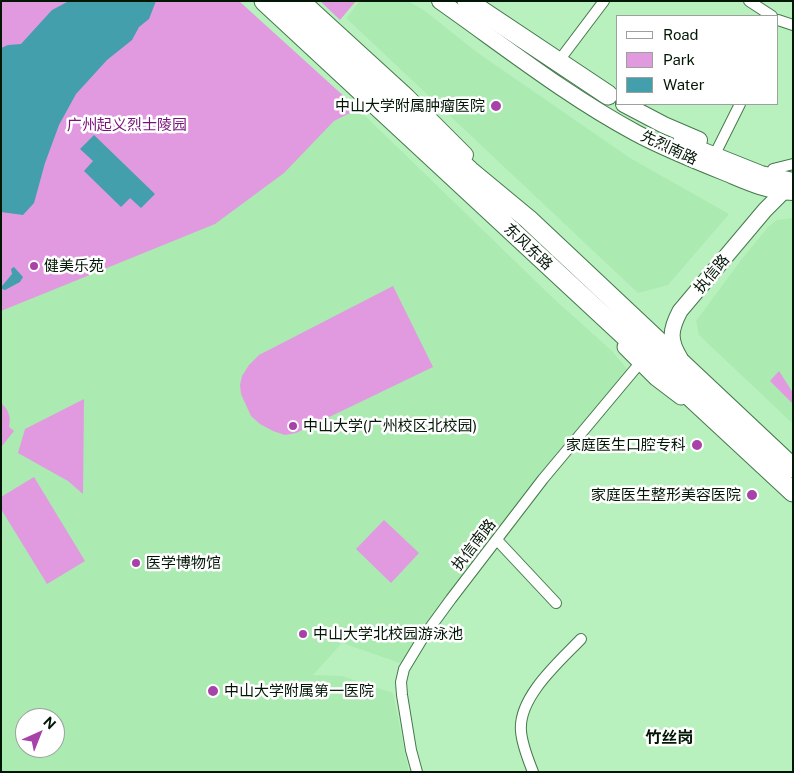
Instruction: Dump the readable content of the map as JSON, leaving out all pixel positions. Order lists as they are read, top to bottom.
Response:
{
  "streets": {
    "highway": ["东风东路"],
    "main road": ["先烈南路", "执信路"],
    "street": ["执信南路"]
  },
  "crossings": [
    ["先烈南路", "执信路"],
    ["东风东路", "执信路"]
  ],
  "districts": ["竹丝岗"],
  "parks": ["广州起义烈士陵园"],
  "places": [
    "中山大学附属肿瘤医院",
    "健美乐苑",
    "中山大学(广州校区北校园)",
    "家庭医生口腔专科",
    "家庭医生整形美容医院",
    "医学博物馆",
    "中山大学北校园游泳池",
    "中山大学附属第一医院"
  ],
  "legend": ["Road", "Park", "Water"],
  "north": "top right"
}
